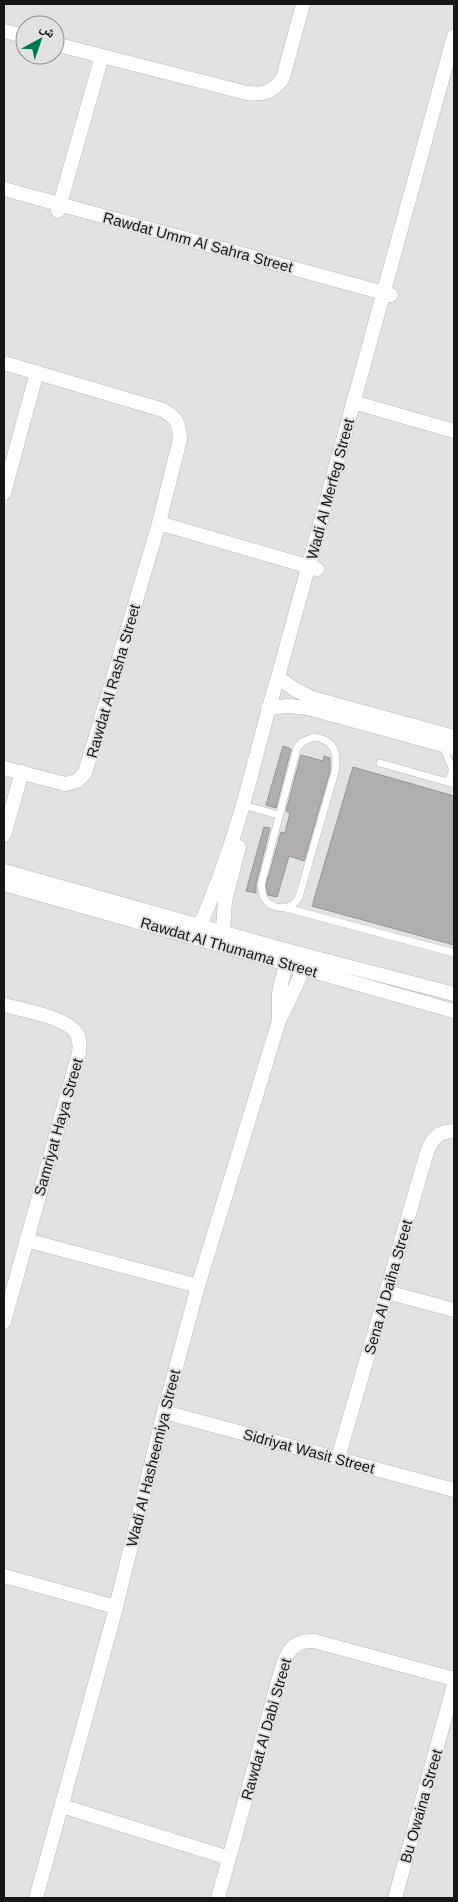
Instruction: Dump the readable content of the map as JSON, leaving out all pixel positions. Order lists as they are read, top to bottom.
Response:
{
  "streets": {
    "street": [
      "Rawdat Umm Al Sahra Street",
      "Wadi Al Merfeg Street",
      "Rawdat Al Rasha Street",
      "Rawdat Al Thumama Street",
      "Samriyat Haya Street",
      "Sena Al Daiha Street",
      "Sidriyat Wasit Street",
      "Wadi Al Hasheemiya Street",
      "Rawdat Al Dabi Street",
      "Bu Owaina Street"
    ]
  },
  "crossings": [
    ["Rawdat Umm Al Sahra Street", "Wadi Al Merfeg Street"],
    ["Wadi Al Merfeg Street", "Rawdat Al Thumama Street"],
    ["Rawdat Al Thumama Street", "Wadi Al Hasheemiya Street"],
    ["Sena Al Daiha Street", "Sidriyat Wasit Street"],
    ["Sidriyat Wasit Street", "Wadi Al Hasheemiya Street"]
  ],
  "north": "top right"
}
